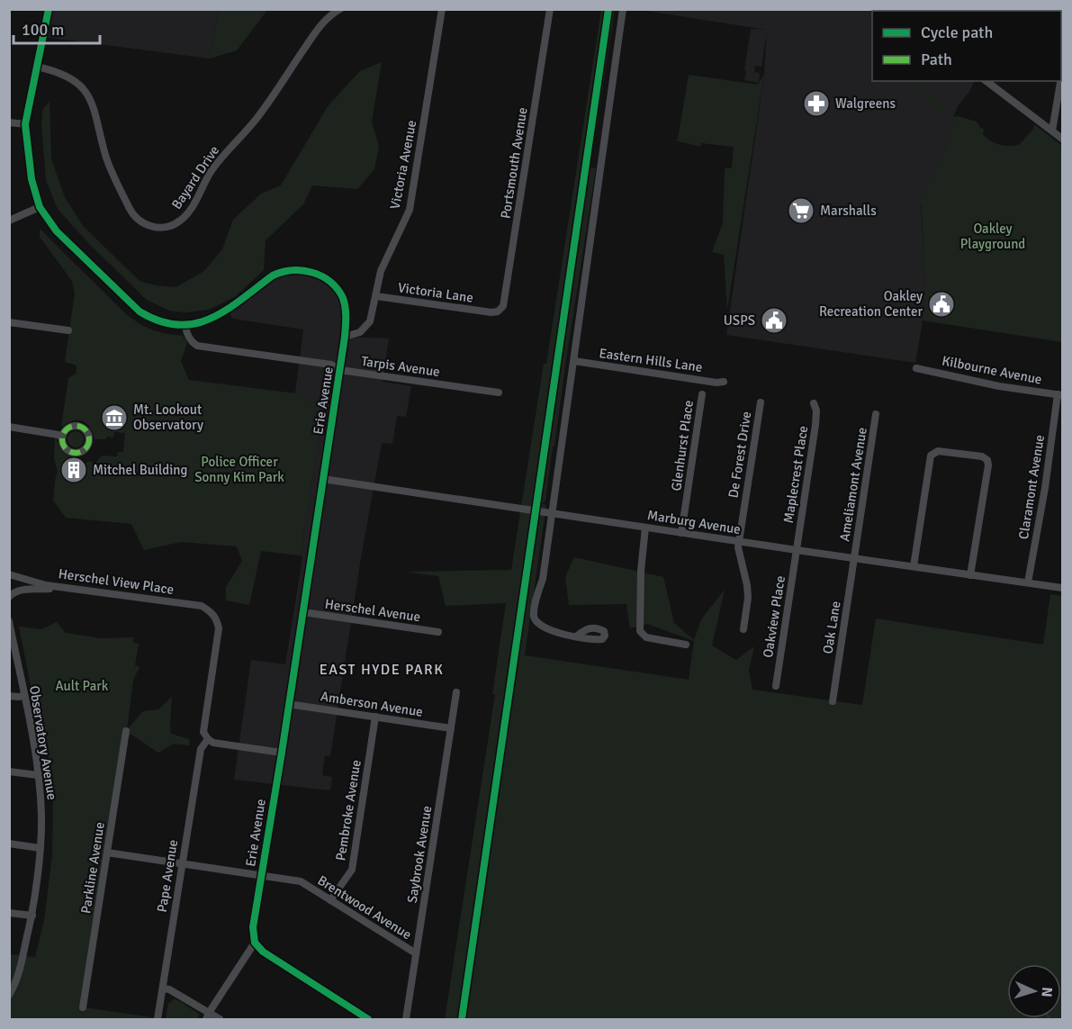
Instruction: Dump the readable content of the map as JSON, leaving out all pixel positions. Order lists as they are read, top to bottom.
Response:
{
  "streets": {
    "street": [
      "Portsmouth Avenue",
      "Victoria Avenue",
      "Bayard Drive",
      "Victoria Lane",
      "Eastern Hills Lane",
      "Tarpis Avenue",
      "Kilbourne Avenue",
      "Erie Avenue",
      "Glenhurst Place",
      "De Forest Drive",
      "Maplecrest Place",
      "Ameliamont Avenue",
      "Claramont Avenue",
      "Marburg Avenue",
      "Herschel View Place",
      "Herschel Avenue",
      "Oakview Place",
      "Oak Lane",
      "Amberson Avenue",
      "Observatory Avenue",
      "Pembroke Avenue",
      "Saybrook Avenue",
      "Parkline Avenue",
      "Pape Avenue",
      "Brentwood Avenue"
    ]
  },
  "crossings": [
    ["Portsmouth Avenue", "Victoria Lane"],
    ["Victoria Avenue", "Victoria Lane"],
    ["Victoria Avenue", "Erie Avenue"],
    ["Bayard Drive", "Erie Avenue"],
    ["Tarpis Avenue", "Erie Avenue"],
    ["Kilbourne Avenue", "Claramont Avenue"],
    ["Erie Avenue", "Marburg Avenue"],
    ["Erie Avenue", "Herschel Avenue"],
    ["Erie Avenue", "Amberson Avenue"],
    ["Erie Avenue", "Brentwood Avenue"],
    ["Glenhurst Place", "Marburg Avenue"],
    ["De Forest Drive", "Marburg Avenue"],
    ["Maplecrest Place", "Marburg Avenue"],
    ["Maplecrest Place", "Oakview Place"],
    ["Ameliamont Avenue", "Marburg Avenue"],
    ["Ameliamont Avenue", "Oak Lane"],
    ["Claramont Avenue", "Marburg Avenue"],
    ["Marburg Avenue", "Oakview Place"],
    ["Marburg Avenue", "Oak Lane"],
    ["Herschel View Place", "Pape Avenue"],
    ["Amberson Avenue", "Pembroke Avenue"],
    ["Amberson Avenue", "Saybrook Avenue"],
    ["Pembroke Avenue", "Brentwood Avenue"],
    ["Saybrook Avenue", "Brentwood Avenue"],
    ["Parkline Avenue", "Brentwood Avenue"],
    ["Pape Avenue", "Brentwood Avenue"]
  ],
  "districts": ["EAST HYDE PARK"],
  "parks": ["Oakley Playground", "Police Officer Sonny Kim Park", "Ault Park"],
  "places": {
    "pharmacy": ["Walgreens"],
    "supermarket": ["Marshalls"],
    "public building": ["Oakley Recreation Center", "USPS"],
    "museum": ["Mt. Lookout Observatory"],
    "building": ["Mitchel Building"]
  },
  "legend": ["Cycle path", "Path"],
  "scale_bar": "100 m",
  "north": "right"
}
